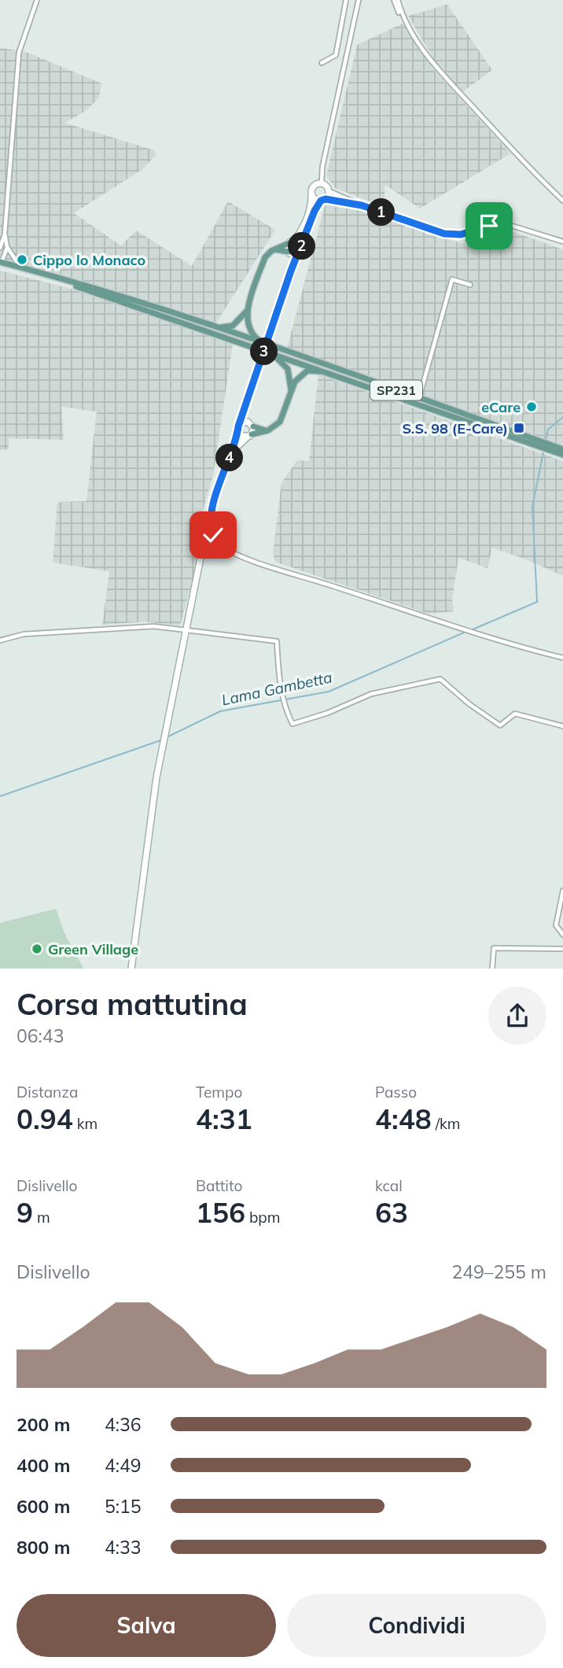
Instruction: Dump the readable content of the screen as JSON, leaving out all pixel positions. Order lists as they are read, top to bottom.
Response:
{
  "streets": {
    "main road": ["SP231"]
  },
  "water": ["Lama Gambetta"],
  "places": {
    "other": ["Cippo lo Monaco", "eCare", "Green Village"],
    "transit": ["S.S. 98 (E-Care)"]
  },
  "page": {
    "pins": [
      "1",
      "2",
      "3",
      "4"
    ],
    "heading": ["Corsa mattutina", "06:43"],
    "stats": [
      ["Distanza", "0.94 km"],
      ["Tempo", "4:31"],
      ["Passo", "4:48 /km"],
      ["Dislivello", "9 m"],
      ["Battito", "156 bpm"],
      ["kcal", "63"]
    ],
    "chart": ["Dislivello", "249–255 m"],
    "list": [
      {
        "name": "200 m",
        "note": "4:36"
      },
      {
        "name": "400 m",
        "note": "4:49"
      },
      {
        "name": "600 m",
        "note": "5:15"
      },
      {
        "name": "800 m",
        "note": "4:33"
      }
    ],
    "buttons": ["Salva", "Condividi"]
  }
}
